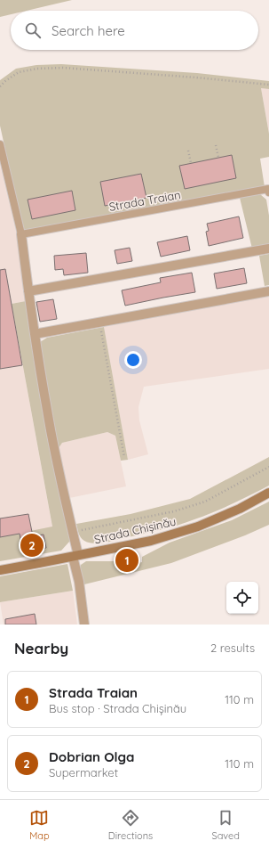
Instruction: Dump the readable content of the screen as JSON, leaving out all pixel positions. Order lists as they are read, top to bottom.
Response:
{
  "streets": {
    "street": ["Strada Chișinău"],
    "lane": ["Strada Traian"]
  },
  "page": {
    "search": "Search here",
    "pins": ["2", "1"],
    "heading": ["Nearby", "2 results"],
    "list": [
      {
        "mark": "1",
        "name": "Strada Traian",
        "note": "Bus stop · Strada Chișinău",
        "value": "110 m"
      },
      {
        "mark": "2",
        "name": "Dobrian Olga",
        "note": "Supermarket",
        "value": "110 m"
      }
    ],
    "nav": ["Map", "Directions", "Saved"]
  }
}
